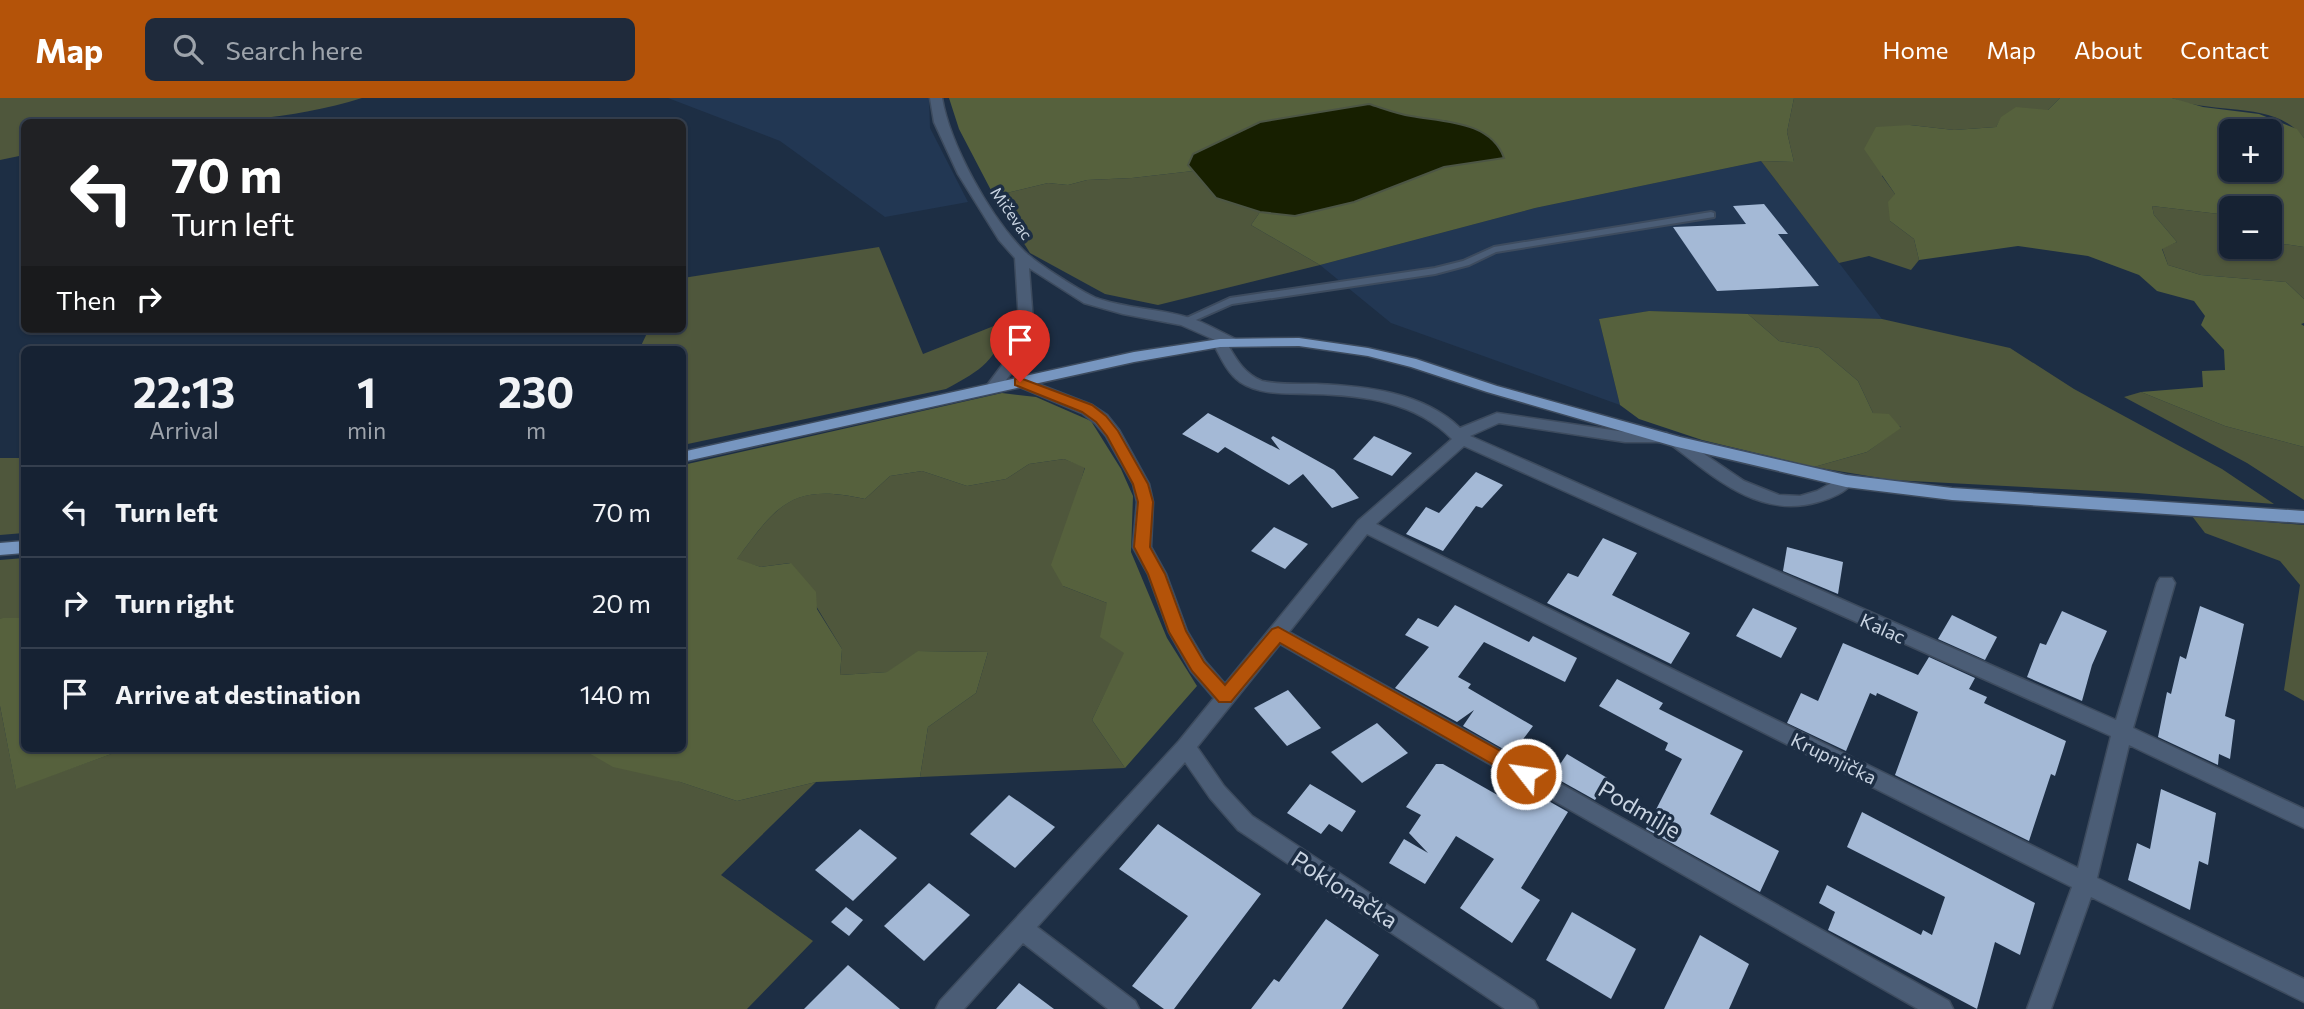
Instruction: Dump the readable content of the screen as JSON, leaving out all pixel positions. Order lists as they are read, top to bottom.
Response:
{
  "streets": {
    "street": [
      "Mičevac",
      "Kalac",
      "Krupnjička",
      "Podmilje",
      "Poklonačka"
    ]
  },
  "page": {
    "header": "Map",
    "search": "Search here",
    "nav": [
      "Home",
      "Map",
      "About",
      "Contact"
    ],
    "map_buttons": ["+", "−"],
    "turn": ["70 m", "Turn left"],
    "then": "Then",
    "eta": [
      "22:13",
      "Arrival",
      "1",
      "min",
      "230",
      "m"
    ],
    "list": [
      {
        "name": "Turn left",
        "value": "70 m"
      },
      {
        "name": "Turn right",
        "value": "20 m"
      },
      {
        "name": "Arrive at destination",
        "value": "140 m"
      }
    ]
  }
}
